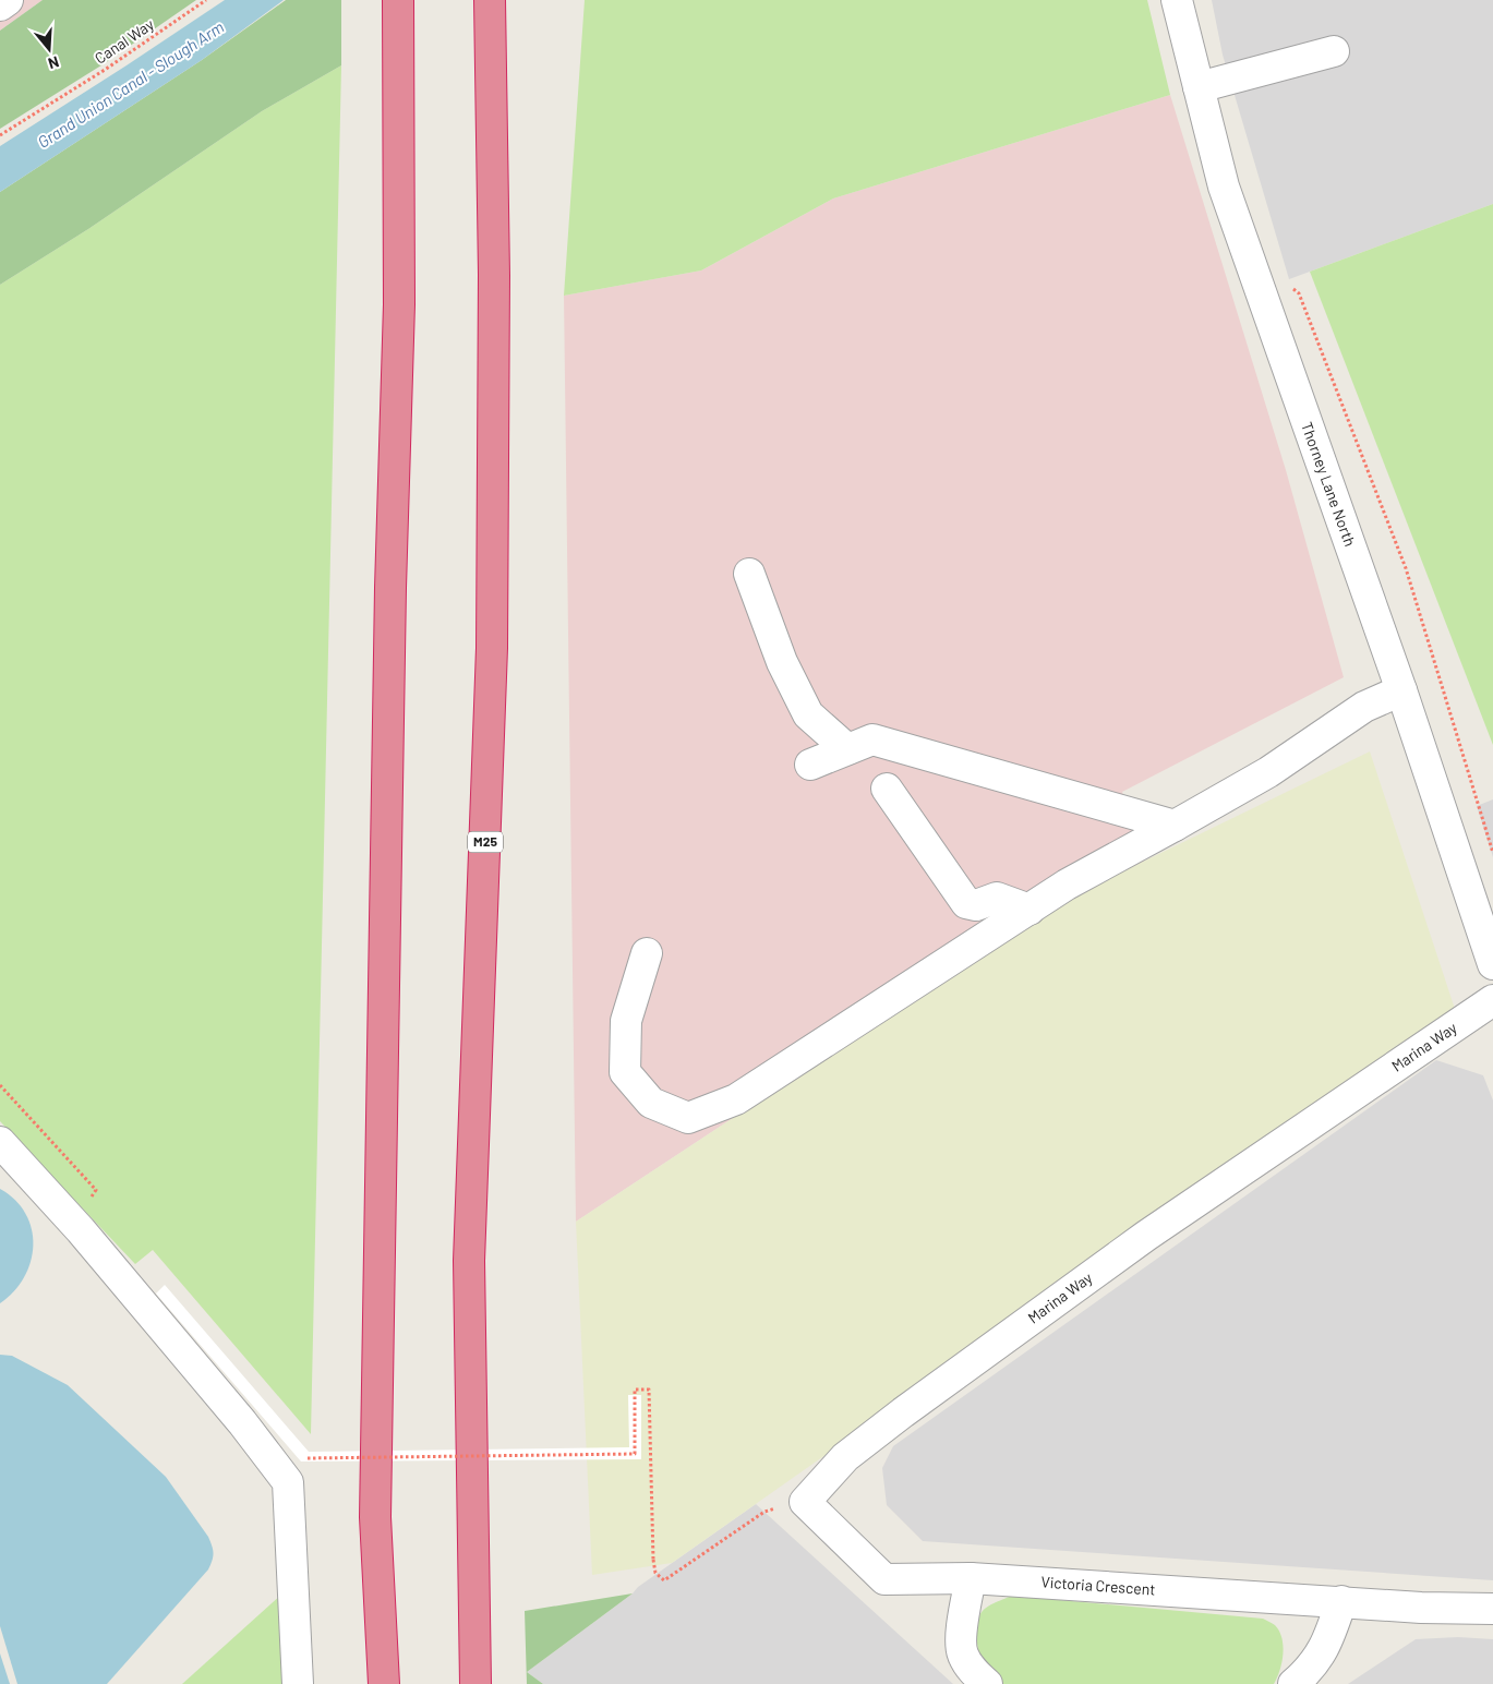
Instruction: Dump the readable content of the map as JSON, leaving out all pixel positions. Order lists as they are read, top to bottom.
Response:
{
  "streets": {
    "highway": ["M25"],
    "street": ["Thorney Lane North", "Marina Way", "Victoria Crescent"],
    "path": ["Canal Way"]
  },
  "water": ["Grand Union Canal - Slough Arm"],
  "north": "bottom"
}
